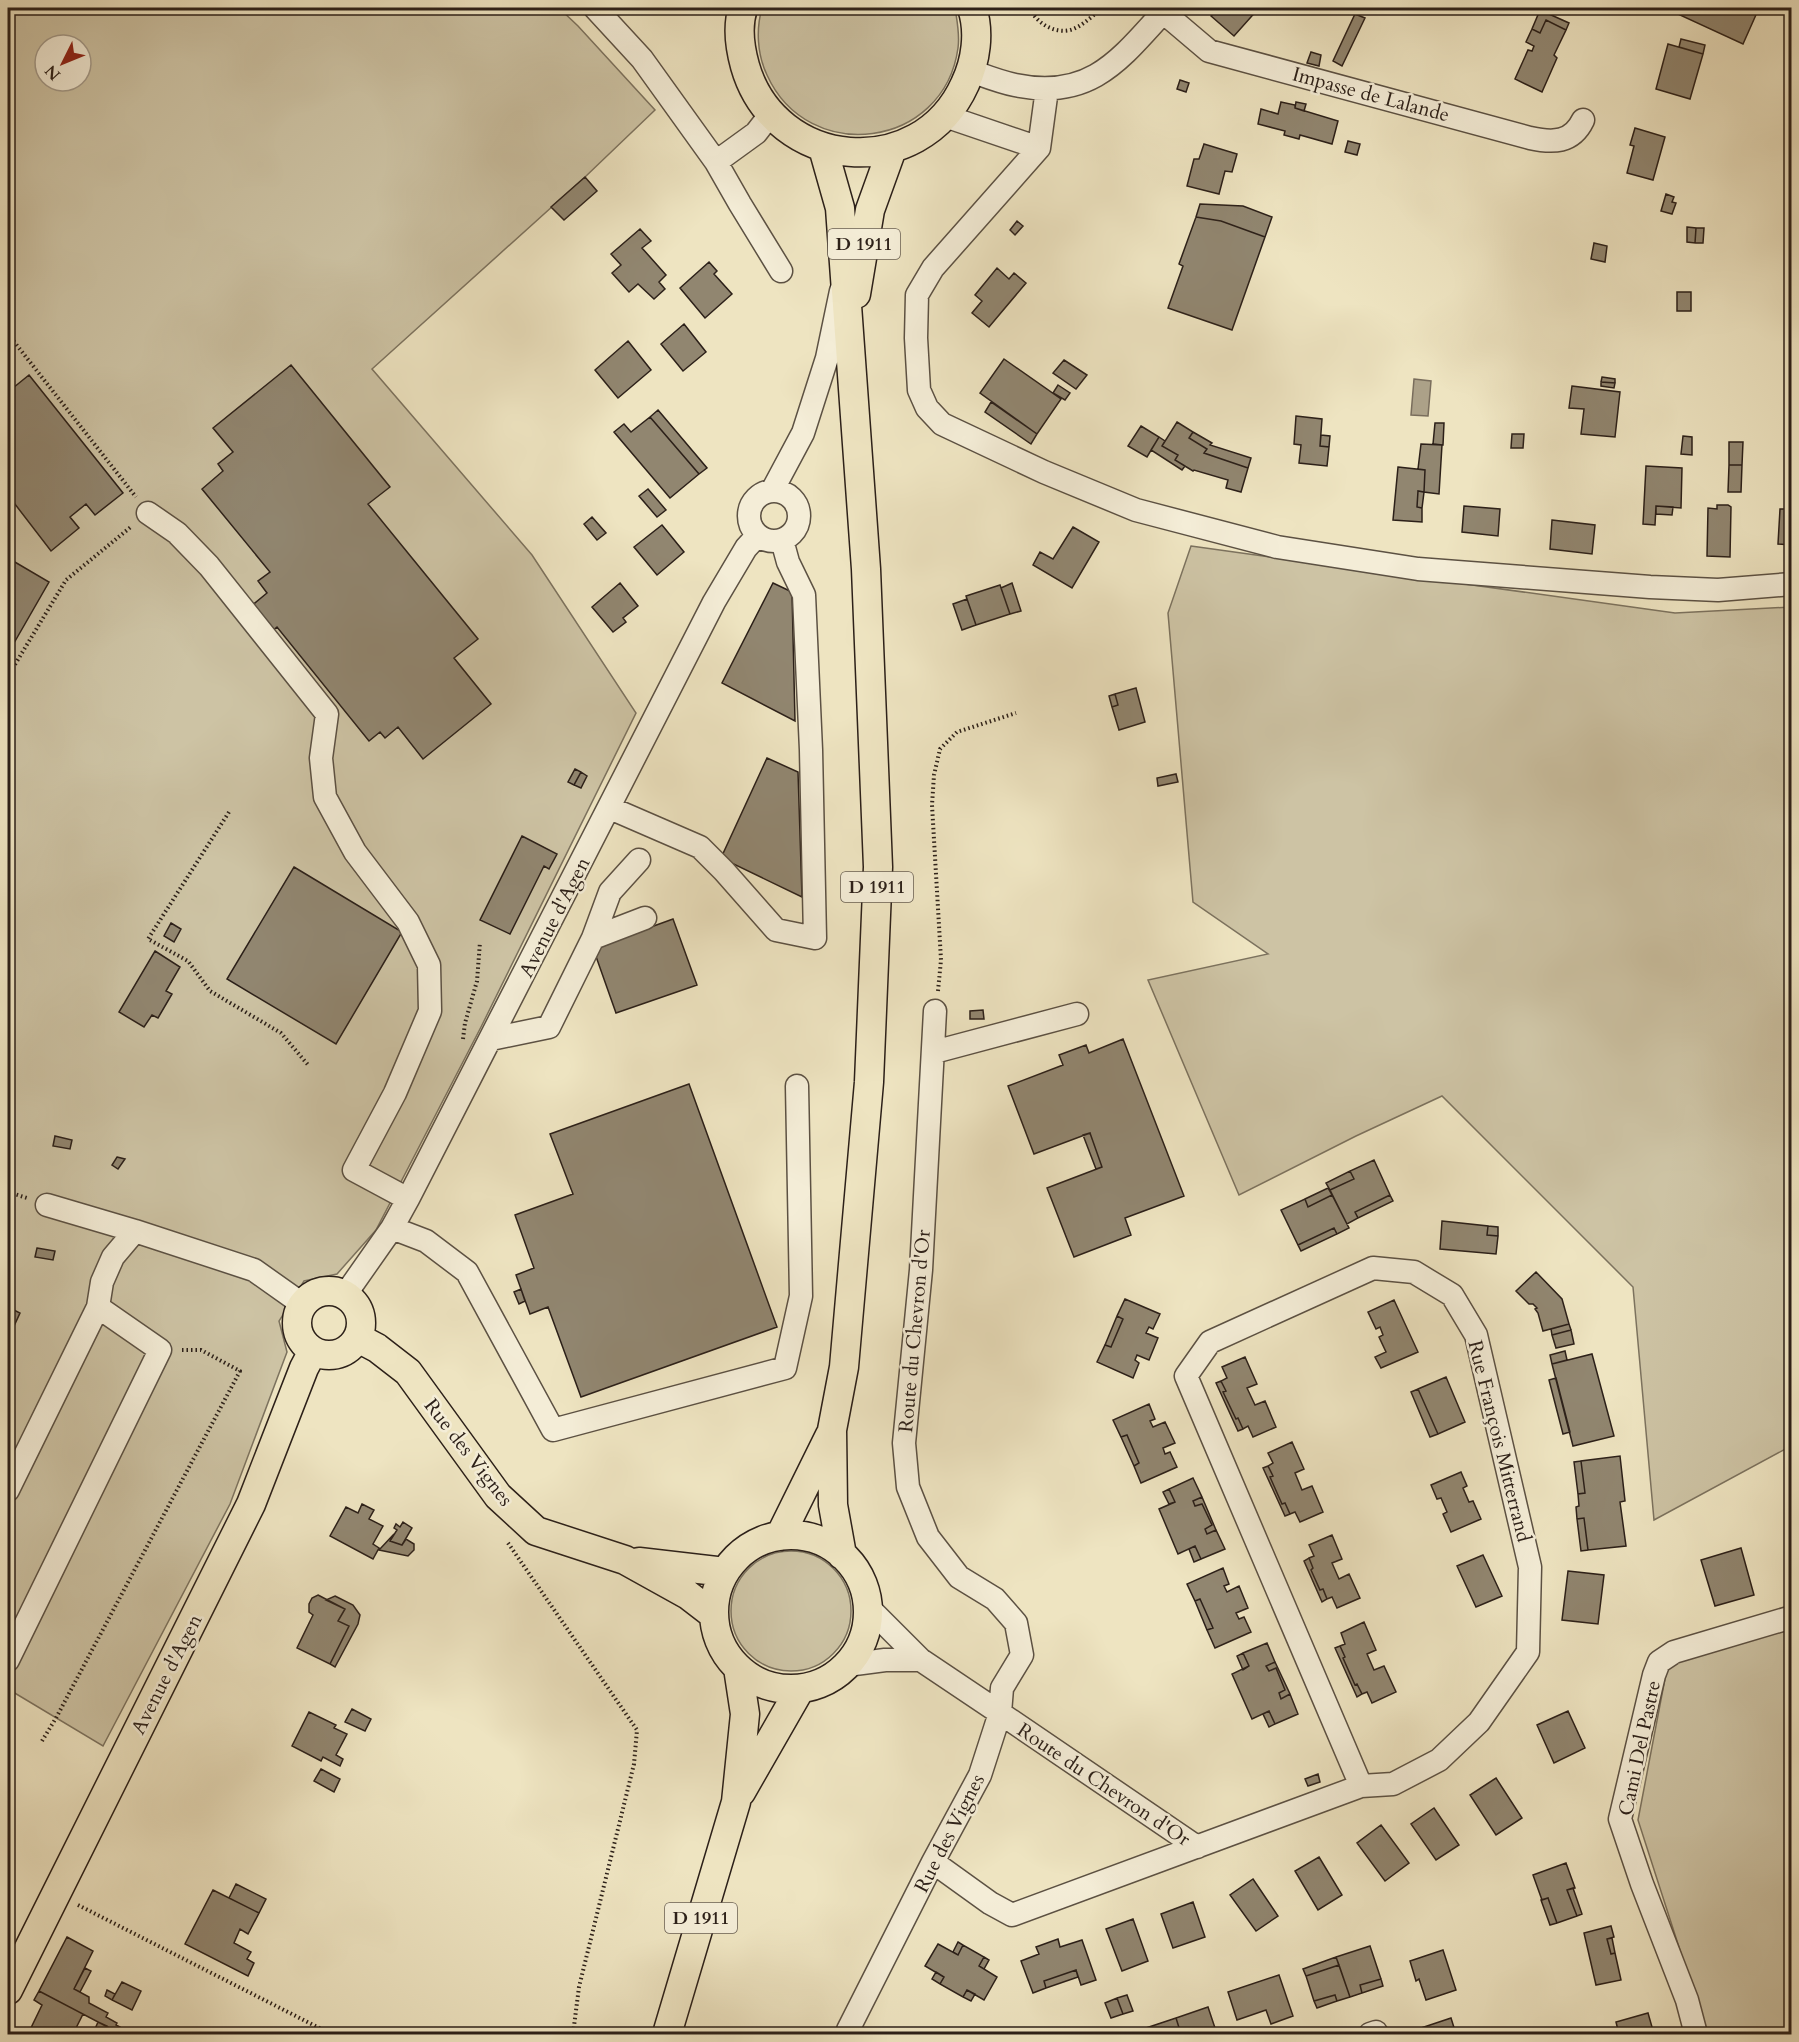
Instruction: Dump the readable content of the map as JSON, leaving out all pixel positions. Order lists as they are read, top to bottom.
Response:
{
  "streets": {
    "main road": ["D 1911", "Avenue d'Agen", "Rue des Vignes"],
    "street": [
      "Impasse de Lalande",
      "Route du Chevron d'Or",
      "Rue François Mitterrand",
      "Cami Del Pastre"
    ]
  },
  "crossings": [
    ["D 1911", "Rue des Vignes"],
    ["Avenue d'Agen", "Rue des Vignes"],
    ["Route du Chevron d'Or", "Rue François Mitterrand"],
    ["Route du Chevron d'Or", "Rue des Vignes"],
    ["Rue François Mitterrand", "Rue des Vignes"]
  ],
  "north": "bottom left"
}
